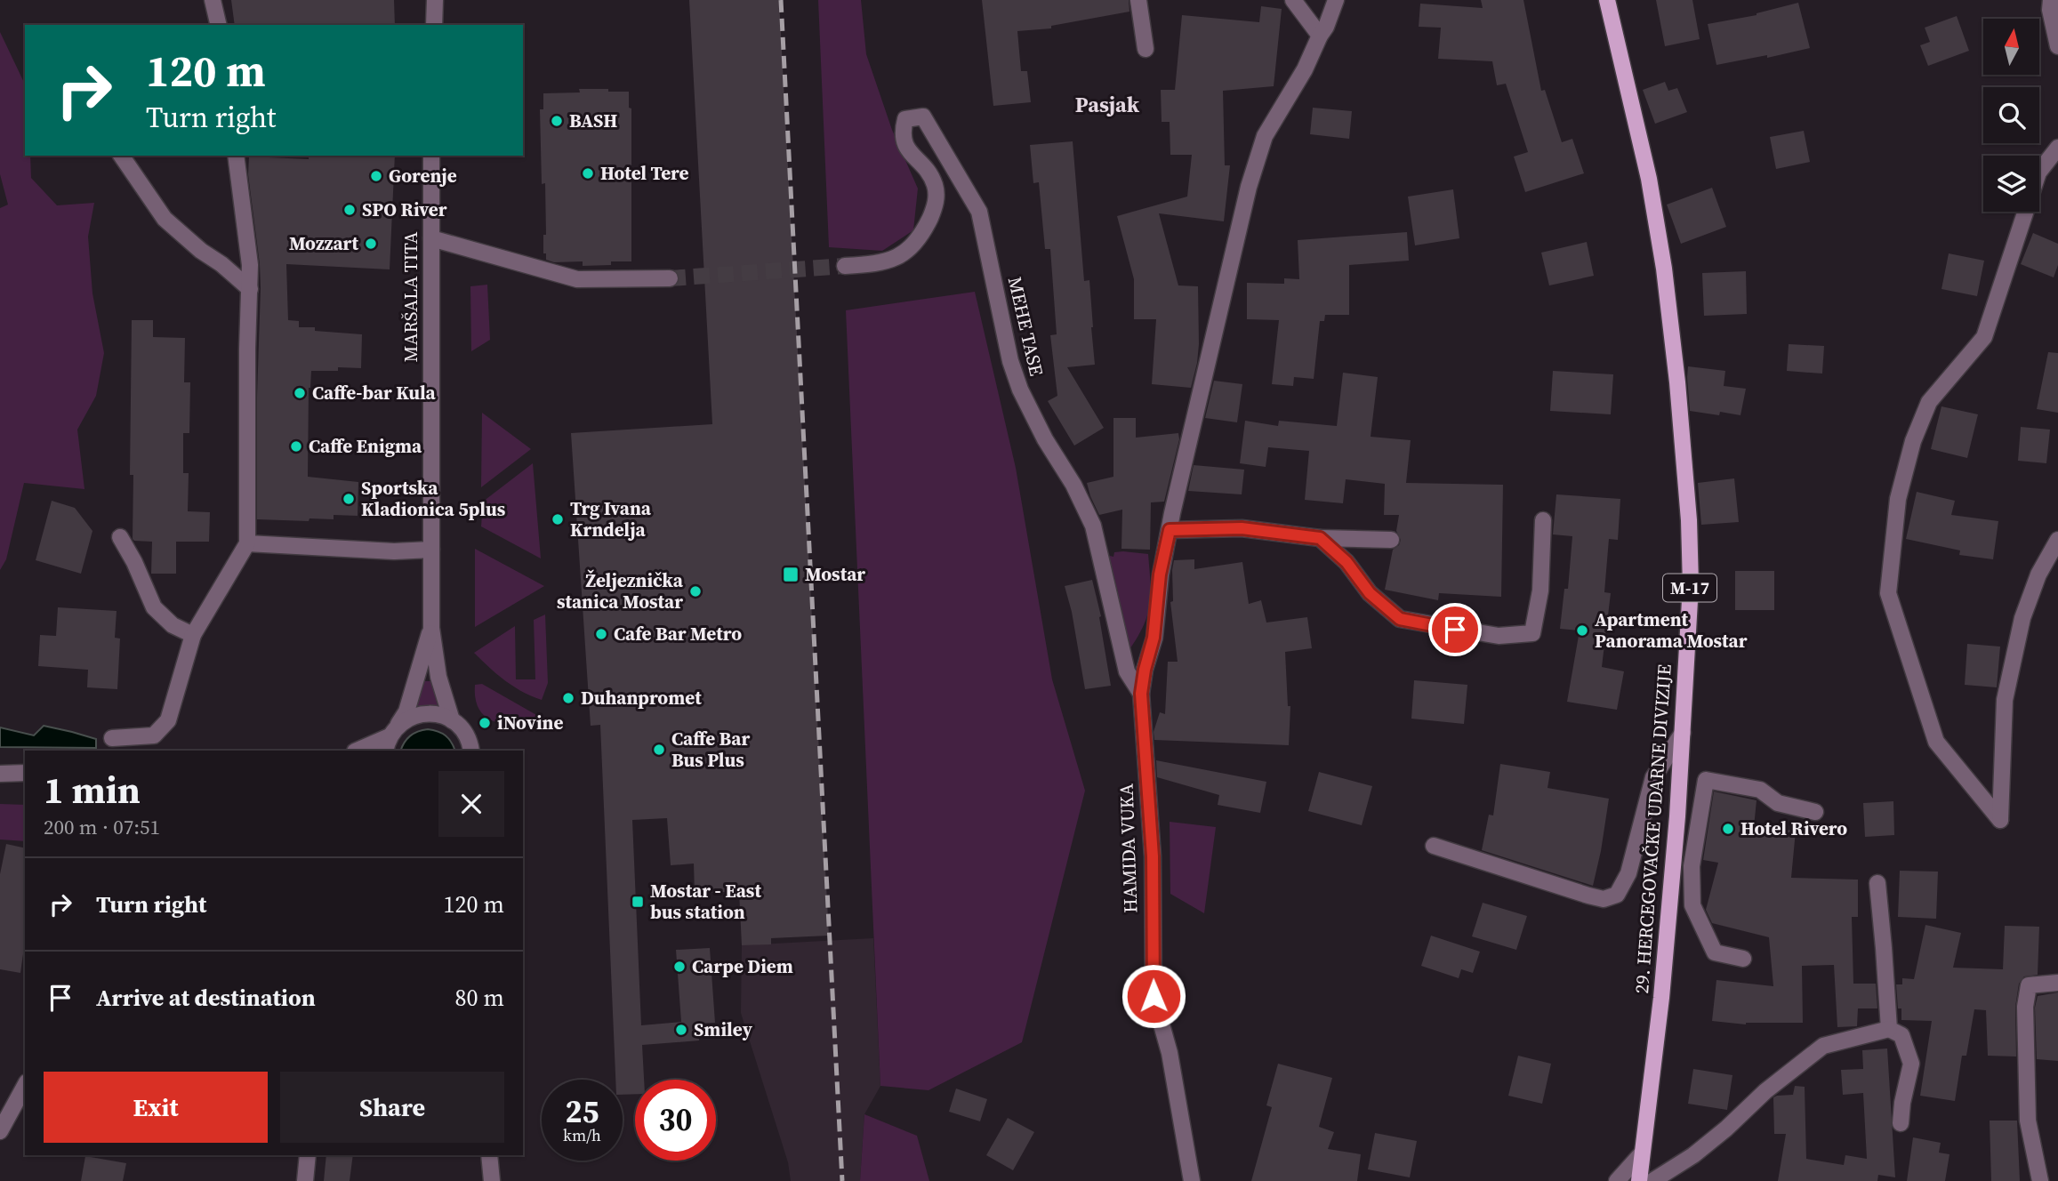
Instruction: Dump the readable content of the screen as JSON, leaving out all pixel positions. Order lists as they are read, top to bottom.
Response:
{
  "streets": {
    "main road": ["M-17", "29. HERCEGOVAČKE UDARNE DIVIZIJE"],
    "street": ["MARŠALA TITA", "MEHE TASE", "HAMIDA VUKA"]
  },
  "crossings": [
    ["MEHE TASE", "HAMIDA VUKA"]
  ],
  "districts": ["Pasjak"],
  "places": {
    "other": [
      "BASH",
      "Hotel Tere",
      "Gorenje",
      "SPO River",
      "Mozzart",
      "Caffe-bar Kula",
      "Caffe Enigma",
      "Sportska Kladionica 5plus",
      "Trg Ivana Krndelja",
      "Željeznička stanica Mostar",
      "Apartment Panorama Mostar",
      "Cafe Bar Metro",
      "Duhanpromet",
      "iNovine",
      "Caffe Bar Bus Plus",
      "Hotel Rivero",
      "Carpe Diem",
      "Smiley"
    ],
    "transit": ["Mostar", "Mostar - East bus station"]
  },
  "north": "top",
  "page": {
    "turn": ["120 m", "Turn right"],
    "heading": ["1 min", "200 m · 07:51"],
    "list": [
      {
        "name": "Turn right",
        "value": "120 m"
      },
      {
        "name": "Arrive at destination",
        "value": "80 m"
      }
    ],
    "buttons": ["Exit", "Share"],
    "speed": "25 km/h",
    "limit": "30"
  }
}
